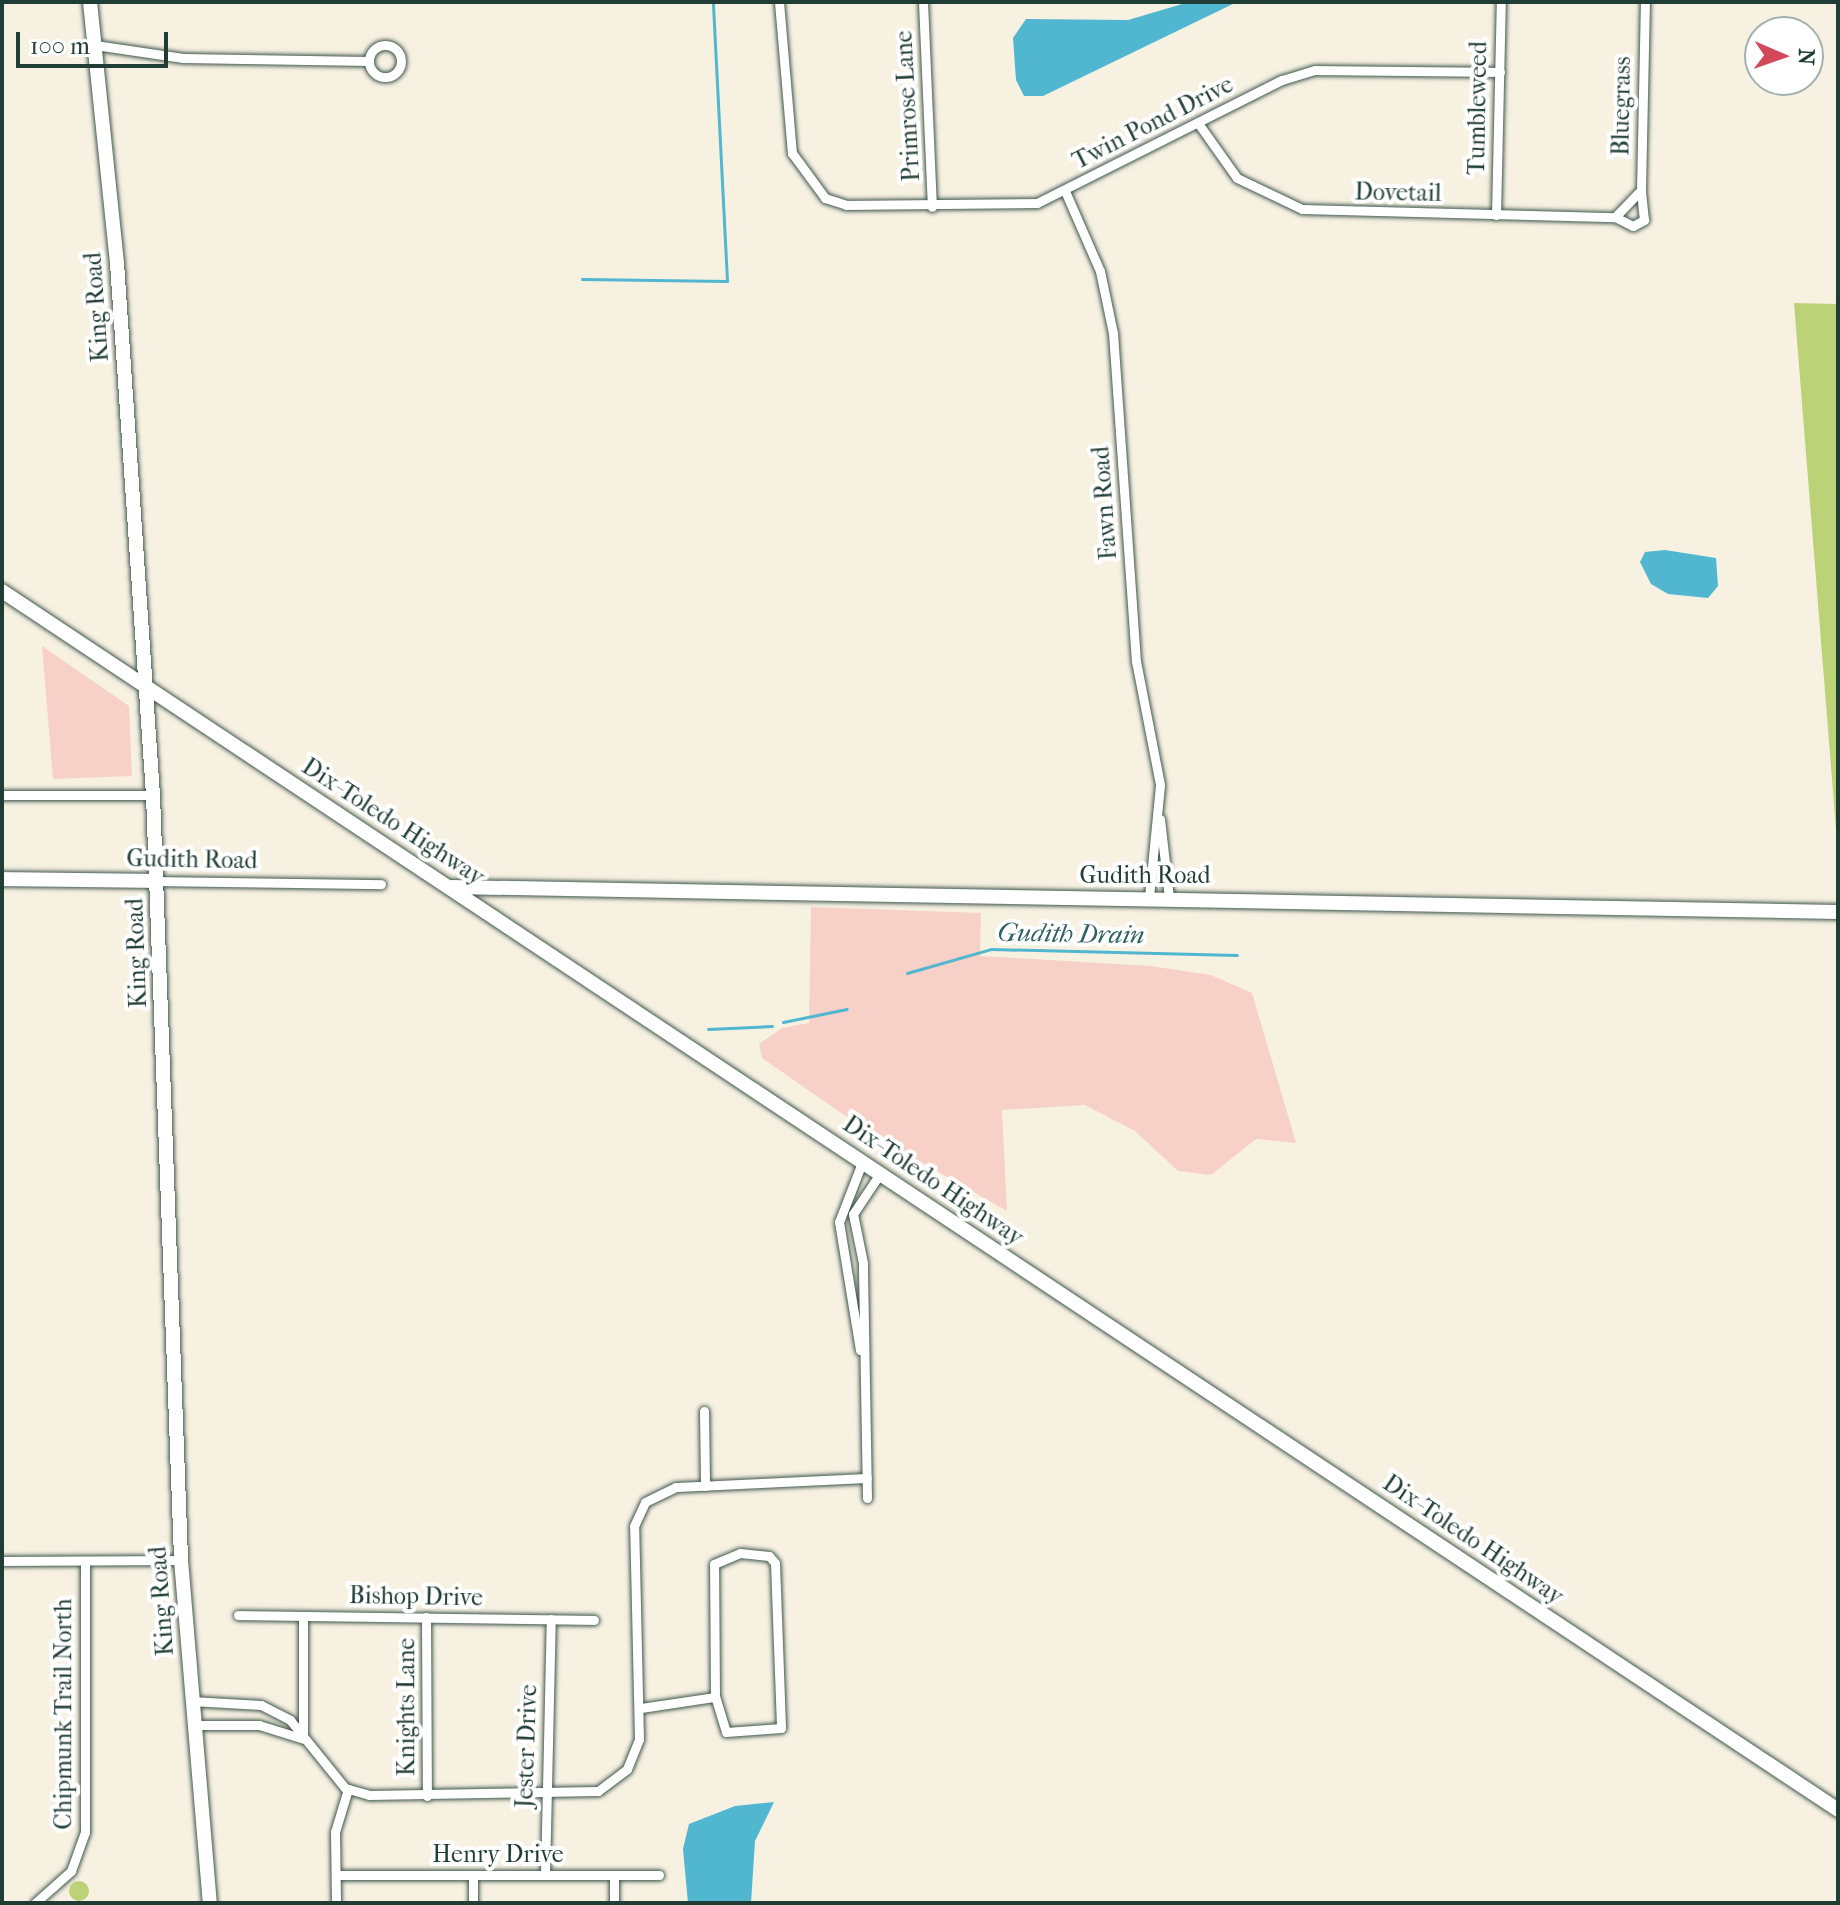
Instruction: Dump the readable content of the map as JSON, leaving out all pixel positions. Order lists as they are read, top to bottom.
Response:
{
  "streets": {
    "main road": ["King Road", "Dix-Toledo Highway", "Gudith Road"],
    "street": [
      "Primrose Lane",
      "Bluegrass",
      "Tumbleweed",
      "Twin Pond Drive",
      "Dovetail",
      "Fawn Road",
      "Bishop Drive",
      "Knights Lane",
      "Chipmunk Trail North",
      "Jester Drive",
      "Henry Drive"
    ]
  },
  "crossings": [
    ["Primrose Lane", "Twin Pond Drive"],
    ["Bluegrass", "Dovetail"],
    ["Tumbleweed", "Twin Pond Drive"],
    ["Tumbleweed", "Dovetail"],
    ["Twin Pond Drive", "Dovetail"],
    ["Twin Pond Drive", "Fawn Road"],
    ["King Road", "Dix-Toledo Highway"],
    ["King Road", "Gudith Road"],
    ["Fawn Road", "Gudith Road"],
    ["Dix-Toledo Highway", "Gudith Road"],
    ["Bishop Drive", "Knights Lane"],
    ["Bishop Drive", "Jester Drive"],
    ["Jester Drive", "Henry Drive"]
  ],
  "water": ["Gudith Drain"],
  "scale_bar": "100 m",
  "north": "right"
}
